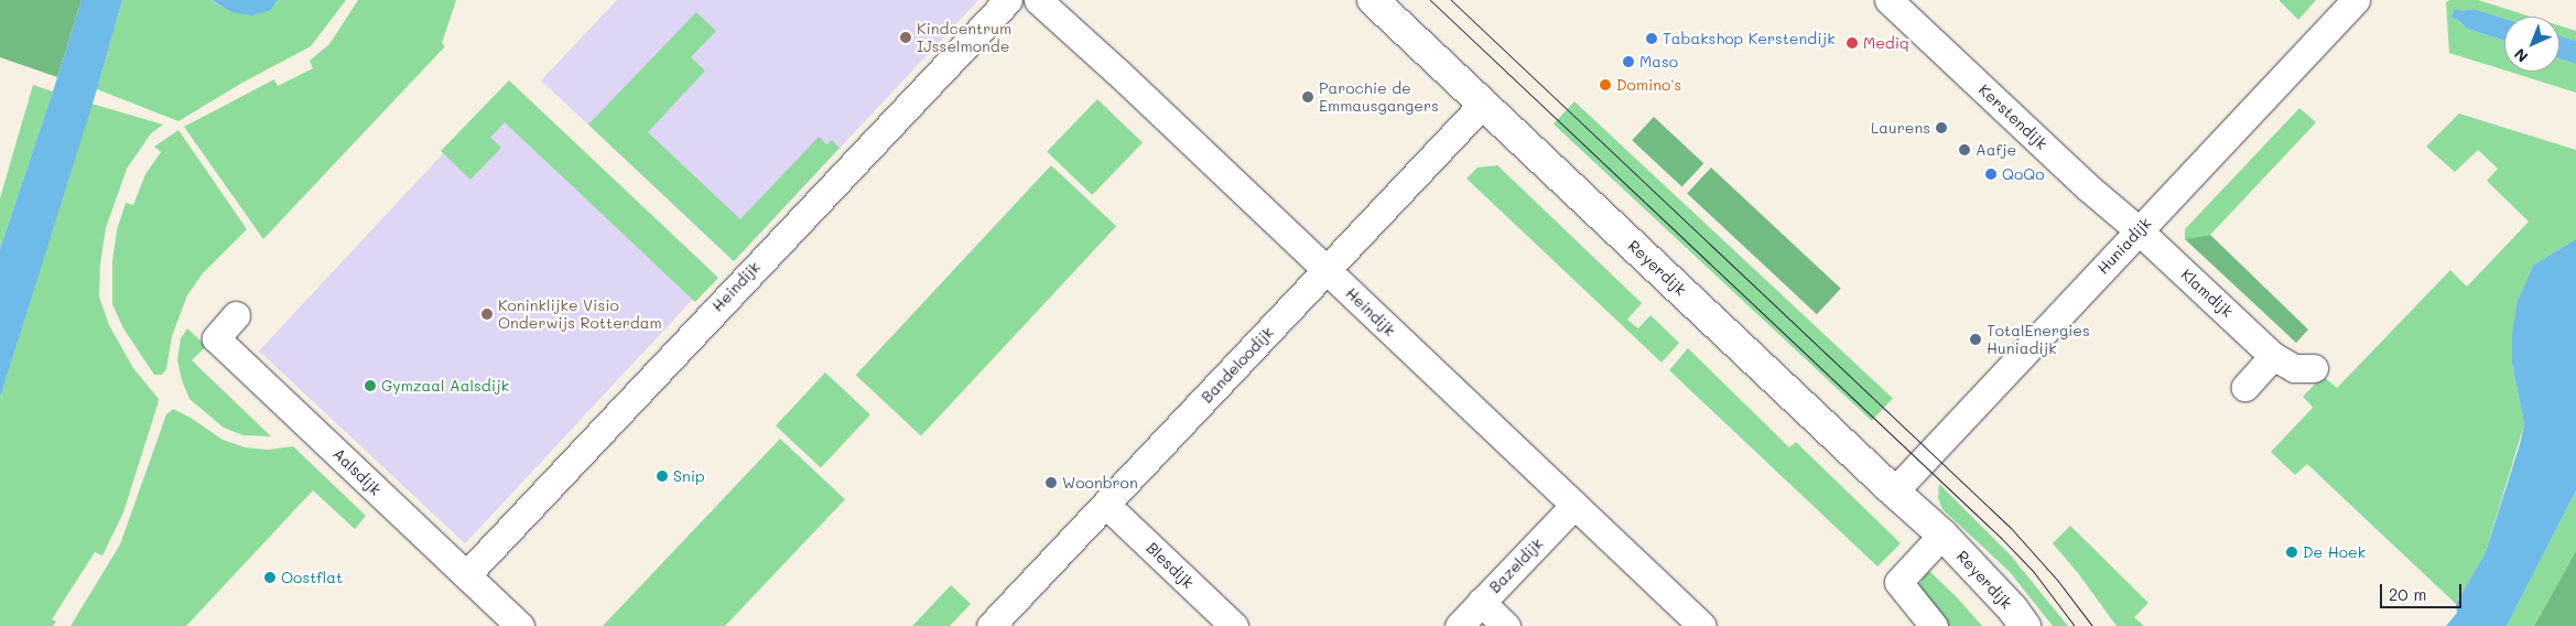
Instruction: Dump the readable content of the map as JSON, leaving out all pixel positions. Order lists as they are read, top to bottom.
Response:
{
  "streets": {
    "street": [
      "Kerstendijk",
      "Huniadijk",
      "Reyerdijk",
      "Heindijk",
      "Klamdijk",
      "Bandeloodijk",
      "Aalsdijk",
      "Blesdijk",
      "Bazeldijk"
    ]
  },
  "crossings": [
    ["Kerstendijk", "Huniadijk"],
    ["Kerstendijk", "Klamdijk"],
    ["Huniadijk", "Reyerdijk"],
    ["Huniadijk", "Klamdijk"],
    ["Reyerdijk", "Bandeloodijk"],
    ["Heindijk", "Bandeloodijk"],
    ["Heindijk", "Aalsdijk"],
    ["Heindijk", "Bazeldijk"],
    ["Bandeloodijk", "Blesdijk"]
  ],
  "places": [
    "Kindcentrum IJsselmonde",
    "Tabakshop Kerstendijk",
    "Mediq",
    "Maso",
    "Domino's",
    "Parochie de Emmausgangers",
    "Laurens",
    "Aafje",
    "QoQo",
    "Koninklijke Visio Onderwijs Rotterdam",
    "TotalEnergies Huniadijk",
    "Gymzaal Aalsdijk",
    "Snip",
    "Woonbron",
    "De Hoek",
    "Oostflat"
  ],
  "scale_bar": "20 m",
  "north": "bottom left"
}
